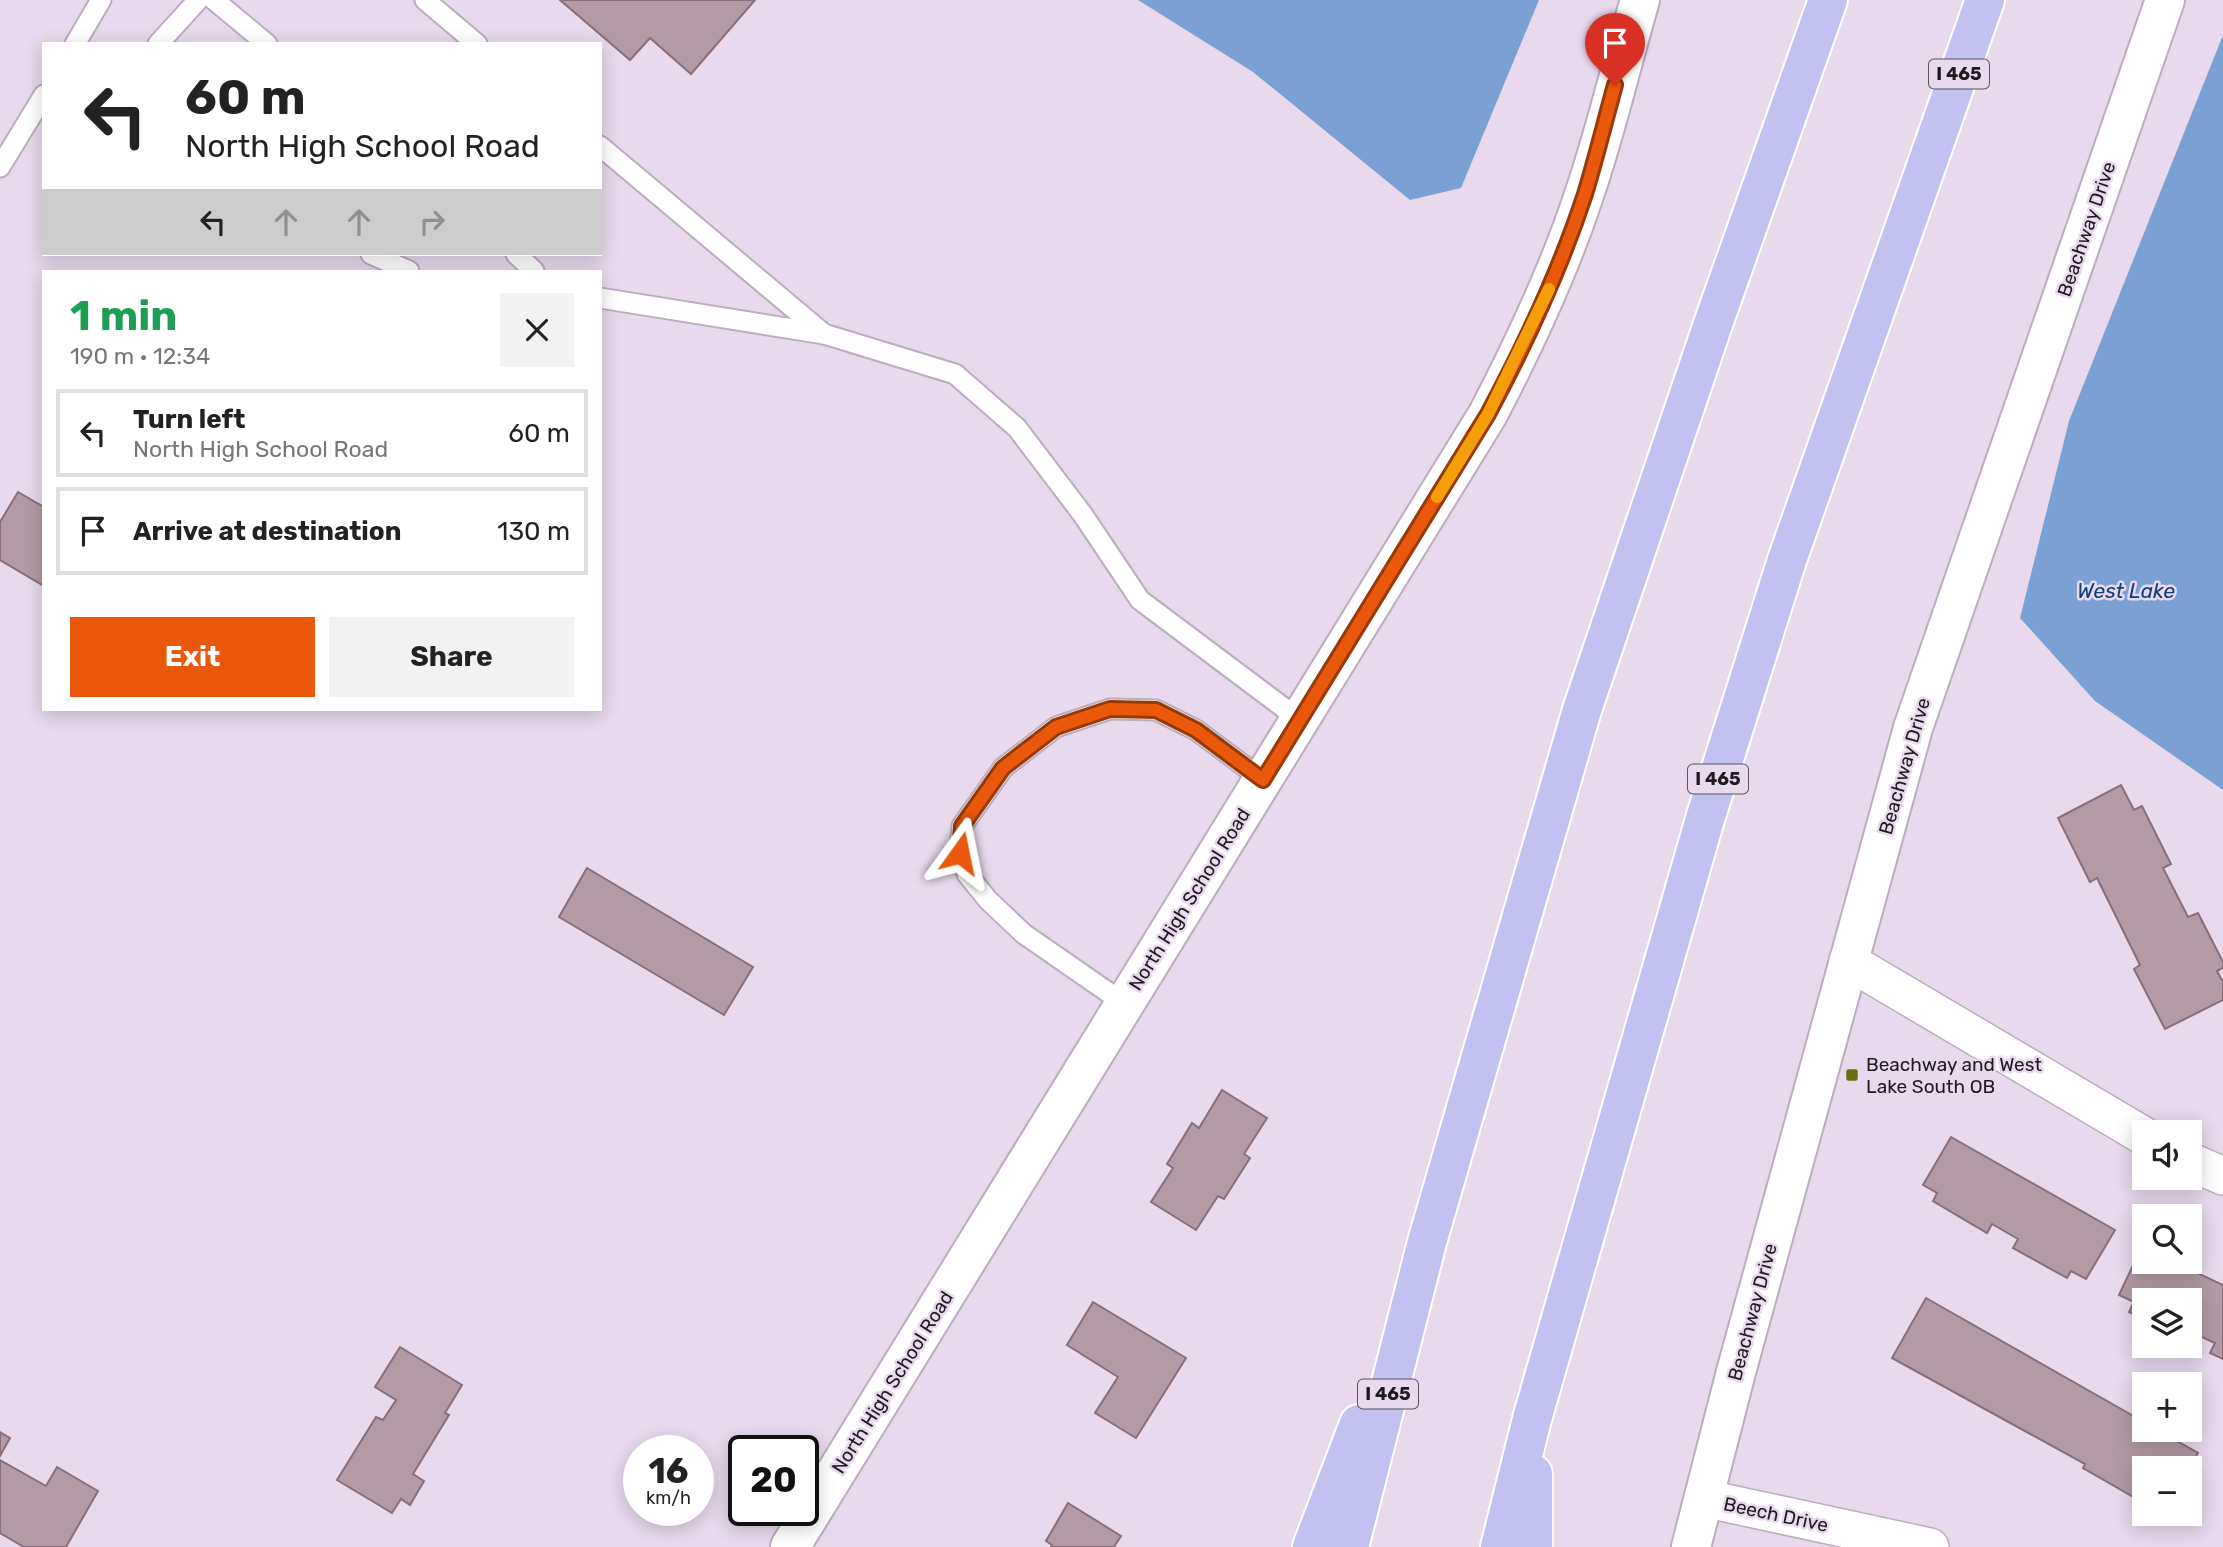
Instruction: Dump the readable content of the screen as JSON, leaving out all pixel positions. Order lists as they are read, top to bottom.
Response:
{
  "streets": {
    "highway": ["I 465"],
    "street": ["Beachway Drive", "North High School Road", "Beech Drive"]
  },
  "crossings": [
    ["Beachway Drive", "Beech Drive"]
  ],
  "water": ["West Lake"],
  "places": {
    "transit": ["Beachway and West Lake South OB"]
  },
  "page": {
    "turn": ["60 m", "North High School Road"],
    "heading": ["1 min", "190 m · 12:34"],
    "list": [
      {
        "name": "Turn left",
        "note": "North High School Road",
        "value": "60 m"
      },
      {
        "name": "Arrive at destination",
        "value": "130 m"
      }
    ],
    "buttons": ["Exit", "Share"],
    "map_buttons": ["+", "−"],
    "speed": "16 km/h",
    "limit": "20"
  }
}
